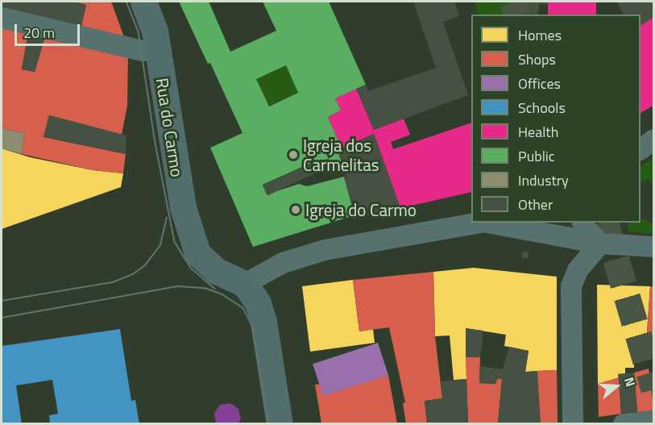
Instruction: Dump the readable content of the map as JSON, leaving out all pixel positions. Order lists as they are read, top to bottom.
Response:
{
  "streets": {
    "street": ["Rua do Carmo"]
  },
  "places": ["Igreja dos Carmelitas", "Igreja do Carmo"],
  "legend": [
    "Homes",
    "Shops",
    "Offices",
    "Schools",
    "Health",
    "Public",
    "Industry",
    "Other"
  ],
  "scale_bar": "20 m",
  "north": "right"
}
